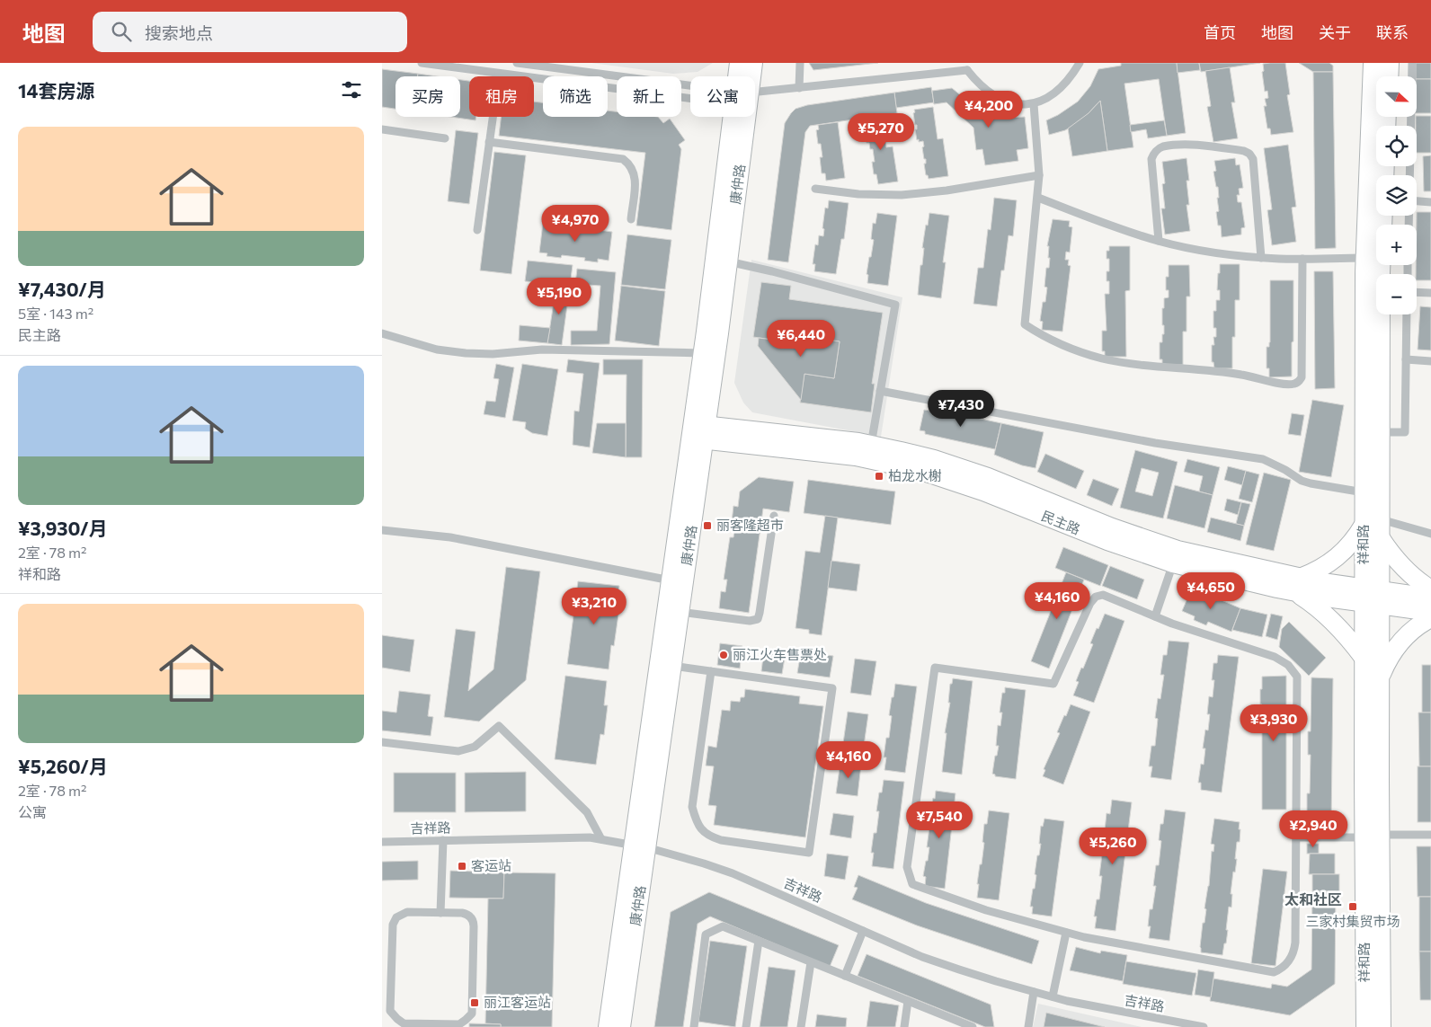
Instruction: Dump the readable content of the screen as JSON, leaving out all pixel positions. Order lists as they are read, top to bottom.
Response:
{
  "streets": {
    "main road": ["康仲路", "民主路", "祥和路"],
    "street": ["吉祥路"]
  },
  "crossings": [
    ["康仲路", "民主路"],
    ["康仲路", "吉祥路"],
    ["民主路", "祥和路"]
  ],
  "districts": ["太和社区"],
  "places": {
    "transit": [
      "柏龙水榭",
      "丽客隆超市",
      "客运站",
      "三家村集贸市场",
      "丽江客运站"
    ],
    "other": ["丽江火车售票处"]
  },
  "north": "right",
  "page": {
    "header": "地图",
    "search": "搜索地点",
    "nav": [
      "首页",
      "地图",
      "关于",
      "联系"
    ],
    "heading": "14套房源",
    "map_buttons": ["+", "−"],
    "chip": [
      "买房",
      "租房",
      "筛选",
      "新上",
      "公寓"
    ],
    "price": [
      "¥4,200",
      "¥5,270",
      "¥4,970",
      "¥5,190",
      "¥6,440",
      "¥7,430",
      "¥4,650",
      "¥4,160",
      "¥3,210",
      "¥3,930",
      "¥4,160",
      "¥7,540",
      "¥2,940",
      "¥5,260"
    ],
    "list": [
      {
        "name": "¥7,430/月",
        "note": "5室 · 143 m² · 民主路"
      },
      {
        "name": "¥3,930/月",
        "note": "2室 · 78 m² · 祥和路"
      },
      {
        "name": "¥5,260/月",
        "note": "2室 · 78 m² · 公寓"
      }
    ]
  }
}
